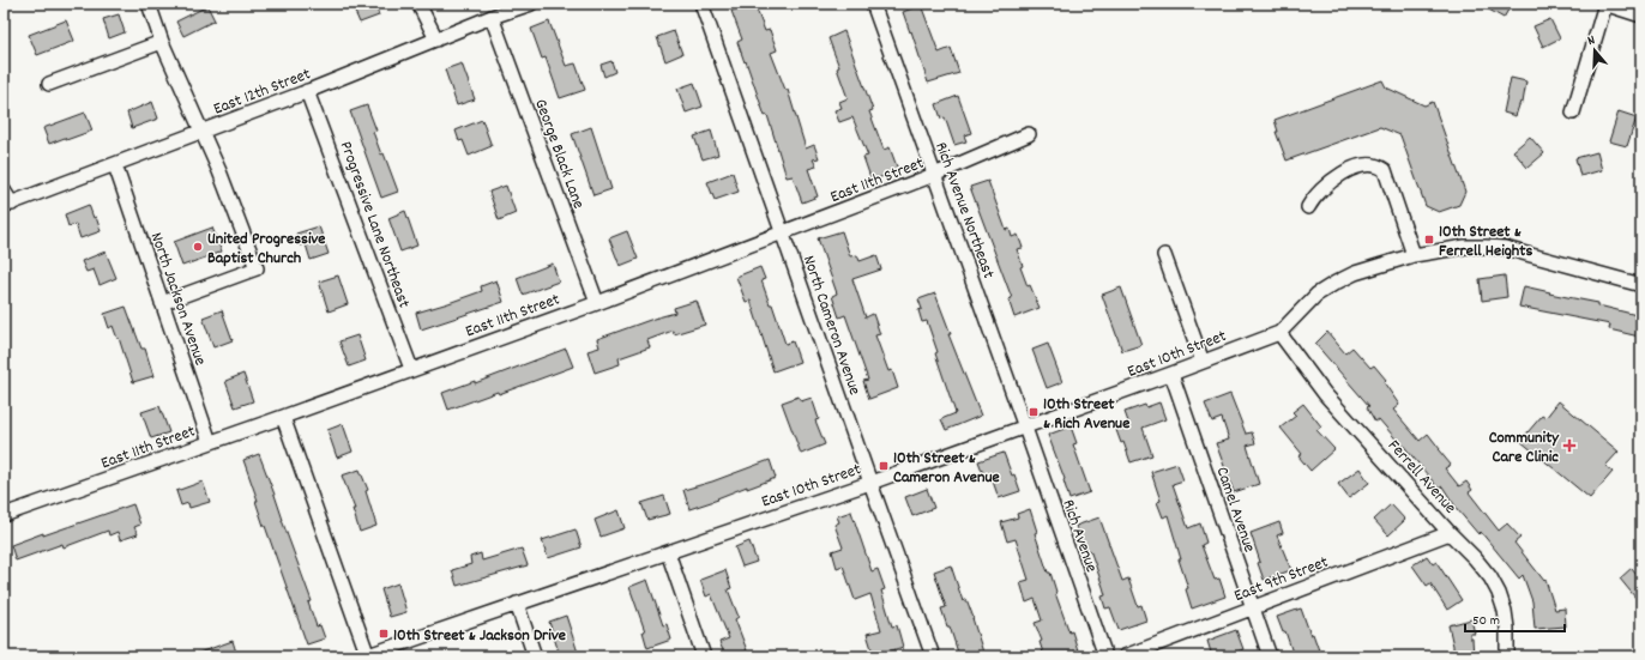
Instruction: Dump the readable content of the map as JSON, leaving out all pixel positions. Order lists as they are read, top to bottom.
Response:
{
  "streets": {
    "street": [
      "East 12th Street",
      "George Black Lane",
      "East 11th Street",
      "Rich Avenue Northeast",
      "Progressive Lane Northeast",
      "North Jackson Avenue",
      "North Cameron Avenue",
      "East 10th Street",
      "Ferrell Avenue",
      "Camel Avenue",
      "Rich Avenue",
      "East 9th Street"
    ]
  },
  "crossings": [
    ["East 12th Street", "George Black Lane"],
    ["East 12th Street", "Progressive Lane Northeast"],
    ["East 12th Street", "North Jackson Avenue"],
    ["George Black Lane", "East 11th Street"],
    ["East 11th Street", "Rich Avenue Northeast"],
    ["East 11th Street", "Progressive Lane Northeast"],
    ["East 11th Street", "North Jackson Avenue"],
    ["East 11th Street", "North Cameron Avenue"],
    ["Rich Avenue Northeast", "East 10th Street"],
    ["Rich Avenue Northeast", "Rich Avenue"],
    ["North Cameron Avenue", "East 10th Street"],
    ["East 10th Street", "Ferrell Avenue"],
    ["East 10th Street", "Camel Avenue"],
    ["East 10th Street", "Rich Avenue"],
    ["Ferrell Avenue", "East 9th Street"],
    ["Camel Avenue", "East 9th Street"]
  ],
  "places": {
    "transit": [
      "10th Street & Ferrell Heights",
      "10th Street & Rich Avenue",
      "10th Street & Cameron Avenue",
      "10th Street & Jackson Drive"
    ],
    "other": ["United Progressive Baptist Church"],
    "health": ["Community Care Clinic"]
  },
  "scale_bar": "50 m",
  "north": "top"
}
